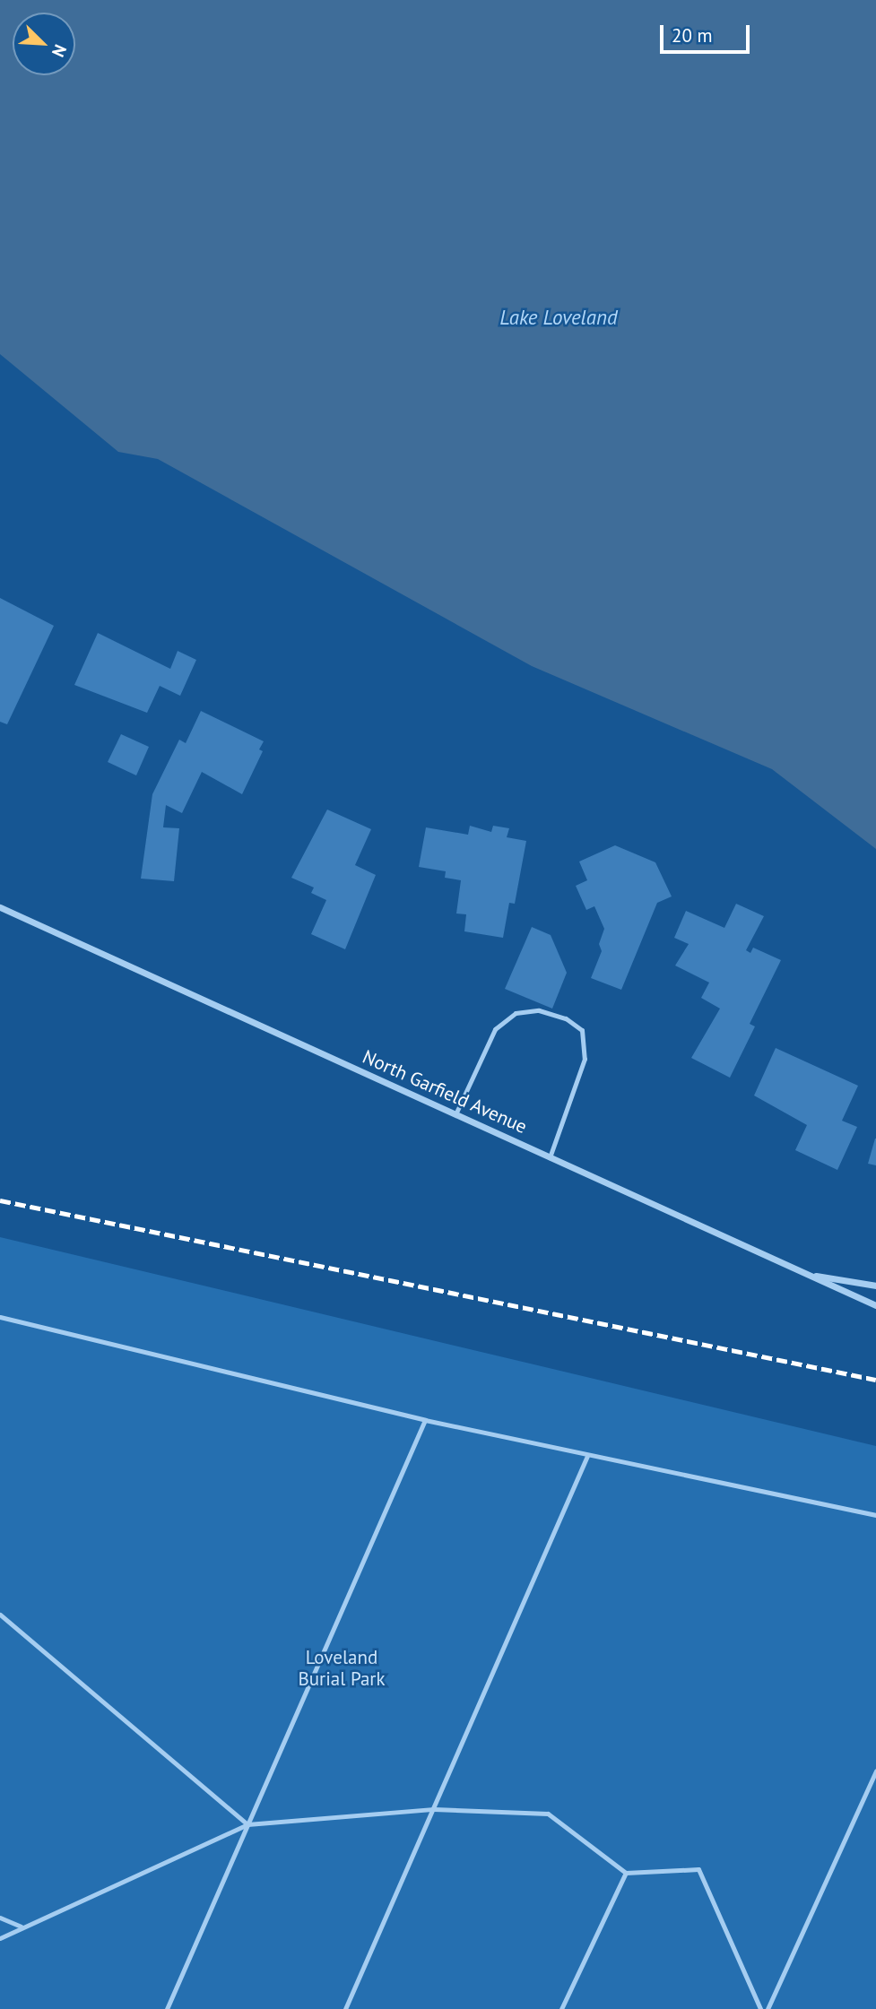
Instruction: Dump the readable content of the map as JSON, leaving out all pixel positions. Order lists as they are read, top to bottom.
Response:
{
  "streets": {
    "street": ["North Garfield Avenue"]
  },
  "water": ["Lake Loveland"],
  "parks": ["Loveland Burial Park"],
  "scale_bar": "20 m",
  "north": "bottom right"
}
